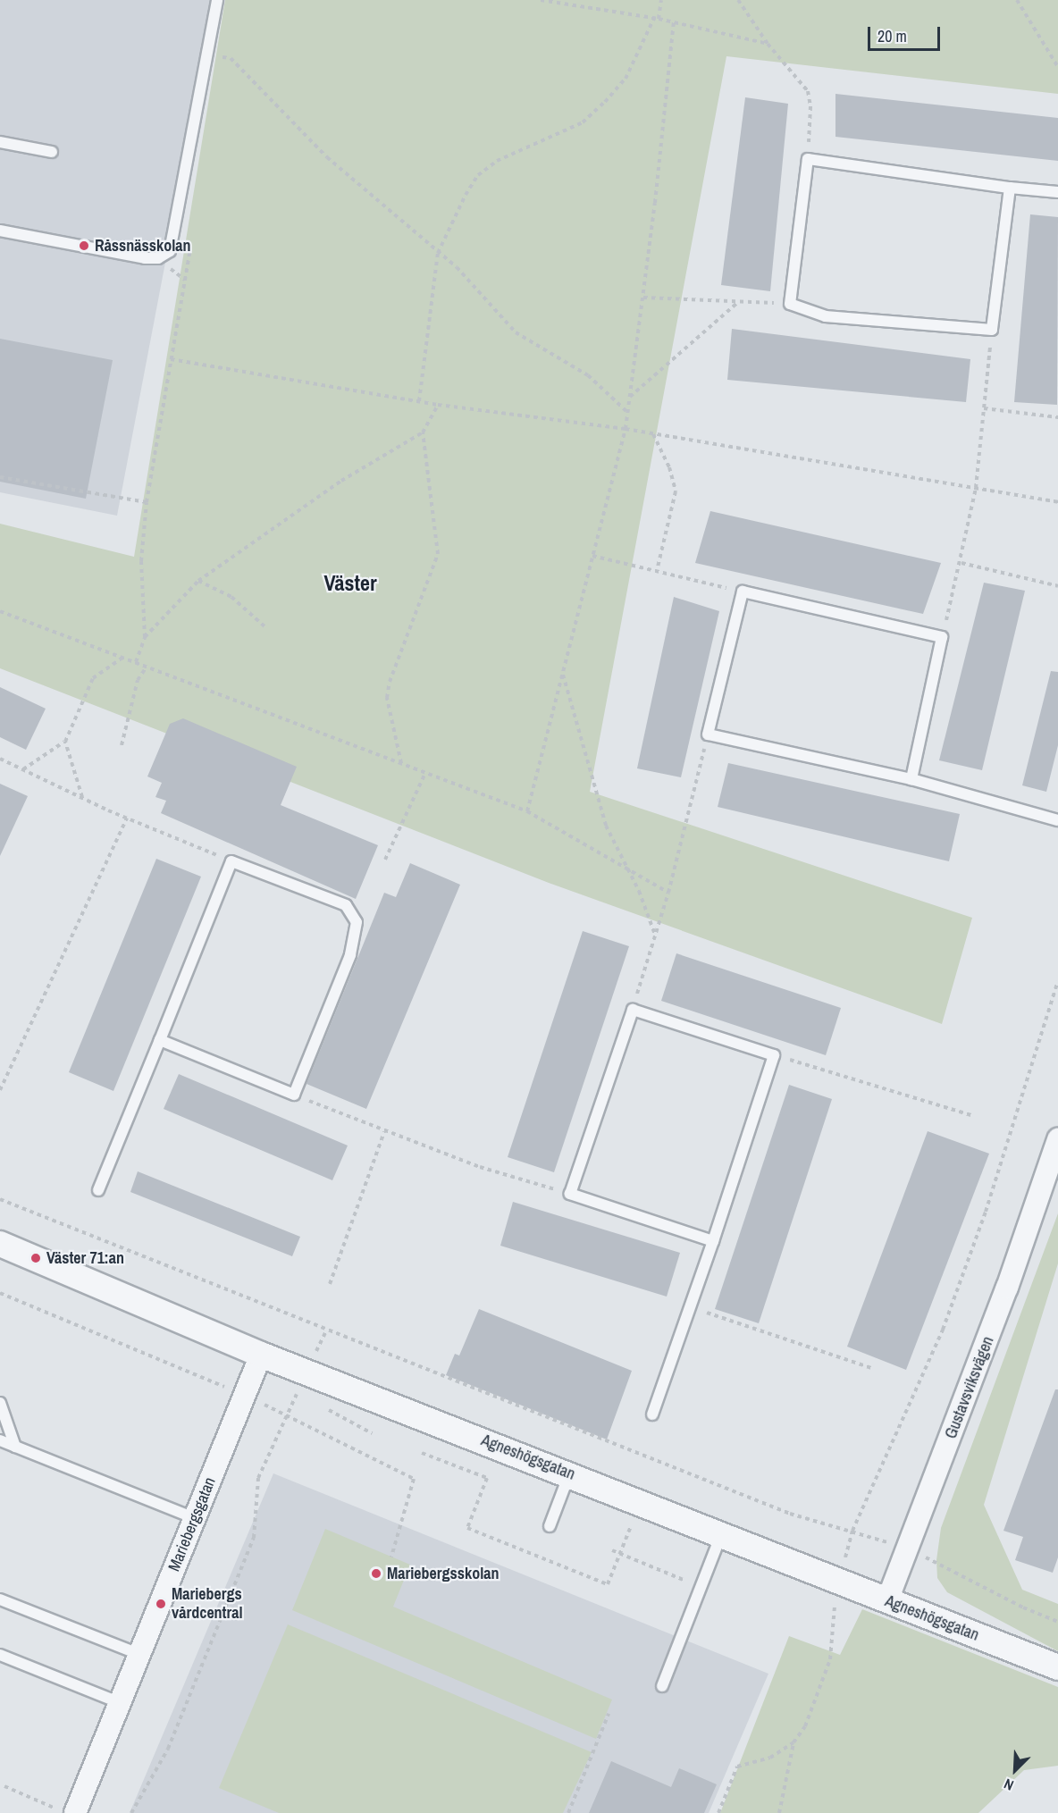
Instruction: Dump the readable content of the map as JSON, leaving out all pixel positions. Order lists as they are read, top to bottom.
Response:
{
  "streets": {
    "street": ["Gustavsviksvägen", "Agneshögsgatan", "Mariebergsgatan"]
  },
  "crossings": [
    ["Gustavsviksvägen", "Agneshögsgatan"],
    ["Agneshögsgatan", "Mariebergsgatan"]
  ],
  "districts": ["Väster"],
  "places": [
    "Råssnässkolan",
    "Väster 71:an",
    "Mariebergsskolan",
    "Mariebergs vårdcentral"
  ],
  "scale_bar": "20 m",
  "north": "bottom left"
}
